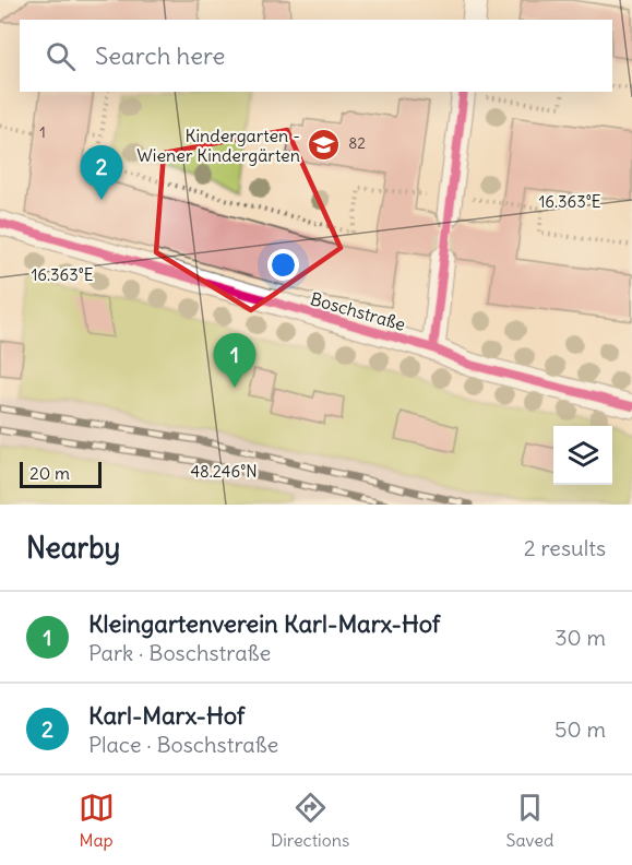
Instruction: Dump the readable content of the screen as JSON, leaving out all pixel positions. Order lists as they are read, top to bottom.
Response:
{
  "streets": {
    "street": ["Boschstraße"]
  },
  "places": {
    "school or university": ["Kindergarten - Wiener Kindergärten"]
  },
  "house_numbers": ["1", "82"],
  "scale_bar": "20 m",
  "page": {
    "search": "Search here",
    "pins": ["2", "1"],
    "scale": "20 m",
    "heading": ["Nearby", "2 results"],
    "list": [
      {
        "mark": "1",
        "name": "Kleingartenverein Karl-Marx-Hof",
        "note": "Park · Boschstraße",
        "value": "30 m"
      },
      {
        "mark": "2",
        "name": "Karl-Marx-Hof",
        "note": "Place · Boschstraße",
        "value": "50 m"
      }
    ],
    "nav": ["Map", "Directions", "Saved"]
  },
  "coordinates": ["16.363°E", "48.246°N"]
}
